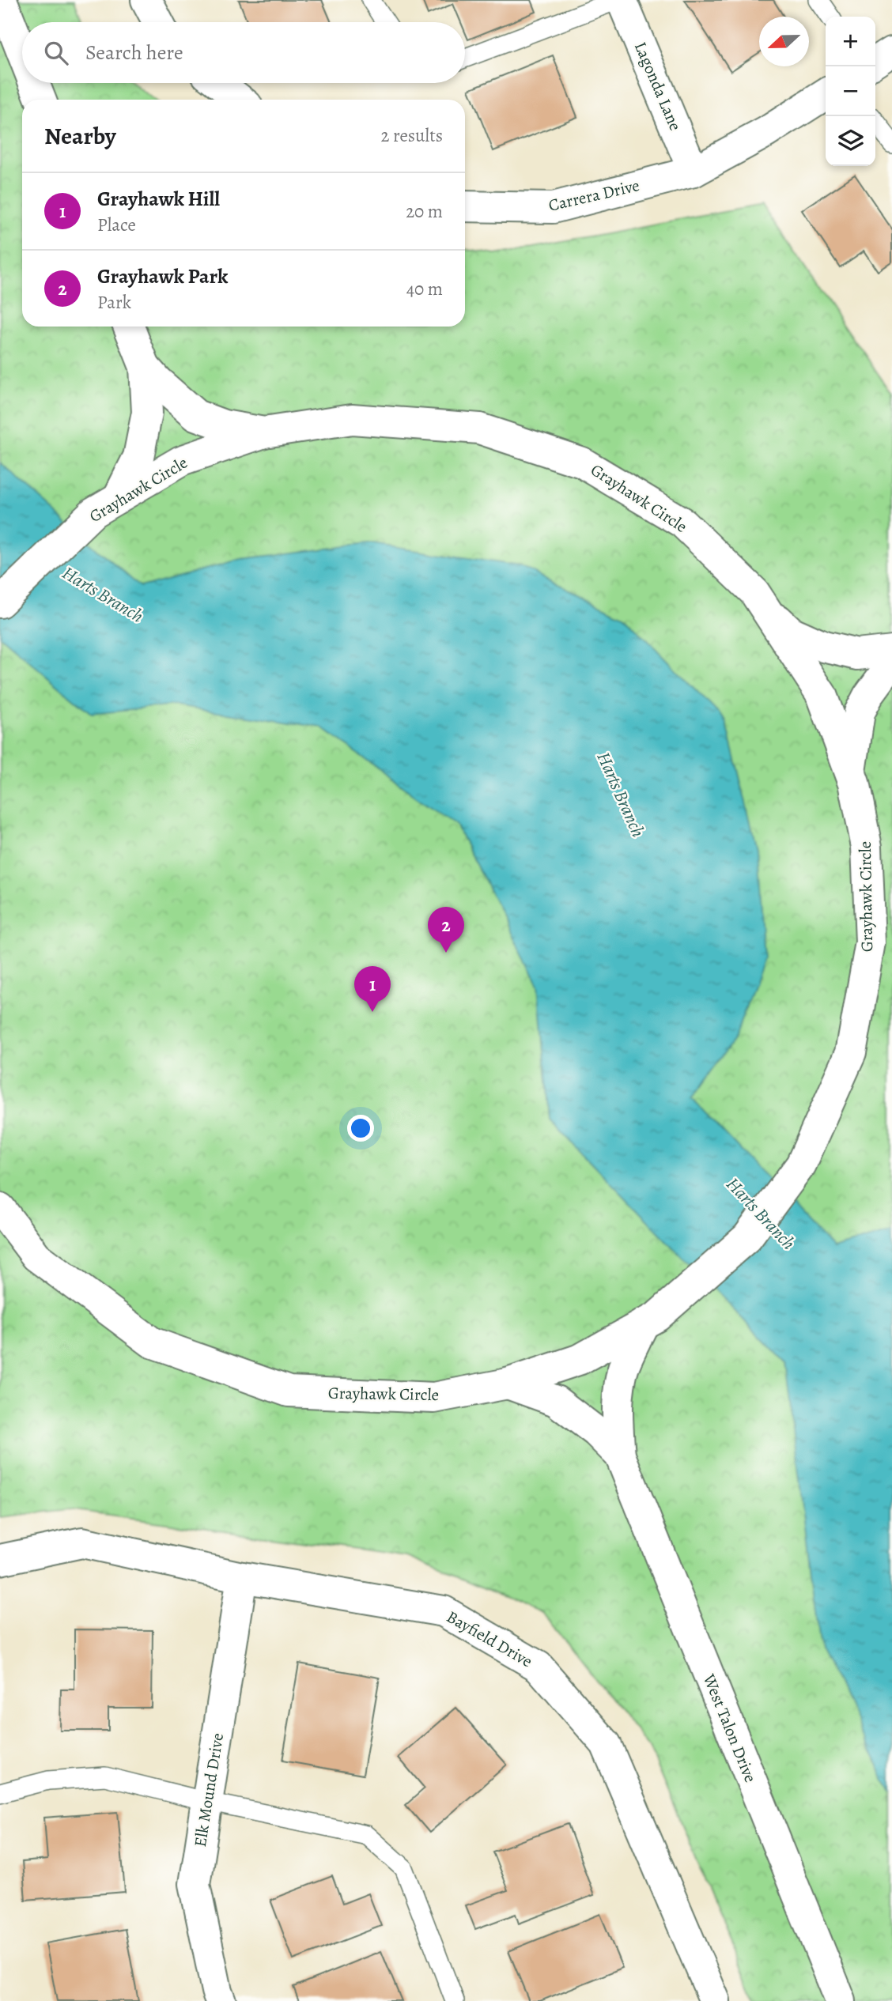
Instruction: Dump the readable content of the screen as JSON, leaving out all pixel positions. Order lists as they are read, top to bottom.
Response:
{
  "streets": {
    "street": [
      "Lagonda Lane",
      "Carrera Drive",
      "Grayhawk Circle",
      "Bayfield Drive",
      "West Talon Drive",
      "Elk Mound Drive"
    ]
  },
  "crossings": [
    ["Lagonda Lane", "Carrera Drive"],
    ["Grayhawk Circle", "West Talon Drive"],
    ["Bayfield Drive", "Elk Mound Drive"]
  ],
  "water": ["Harts Branch"],
  "north": "left",
  "page": {
    "map_buttons": ["+", "−"],
    "search": "Search here",
    "heading": ["Nearby", "2 results"],
    "list": [
      {
        "mark": "1",
        "name": "Grayhawk Hill",
        "note": "Place",
        "value": "20 m"
      },
      {
        "mark": "2",
        "name": "Grayhawk Park",
        "note": "Park",
        "value": "40 m"
      }
    ],
    "pins": ["2", "1"]
  }
}
